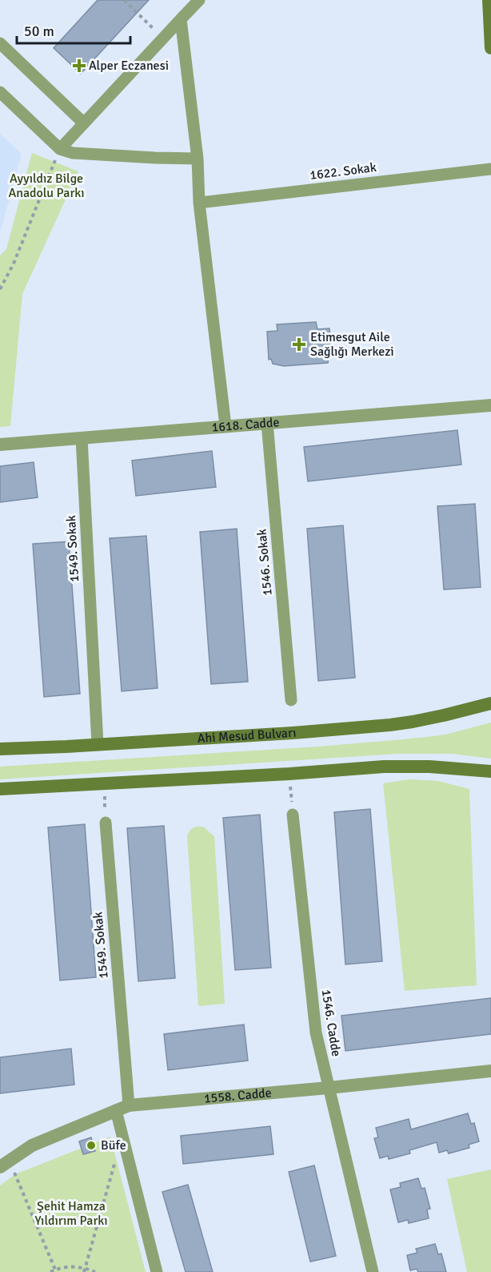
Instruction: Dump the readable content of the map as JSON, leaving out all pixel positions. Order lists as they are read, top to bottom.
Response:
{
  "streets": {
    "main road": ["Ahi Mesud Bulvarı"],
    "street": [
      "1622. Sokak",
      "1618. Cadde",
      "1549. Sokak",
      "1546. Sokak",
      "1546. Cadde",
      "1558. Cadde"
    ]
  },
  "crossings": [
    ["1618. Cadde", "1549. Sokak"],
    ["1618. Cadde", "1546. Sokak"],
    ["1549. Sokak", "Ahi Mesud Bulvarı"],
    ["1549. Sokak", "1558. Cadde"],
    ["1546. Cadde", "1558. Cadde"]
  ],
  "parks": ["Ayyıldız Bilge Anadolu Parkı", "Şehit Hamza Yıldırım Parkı"],
  "places": {
    "health": ["Alper Eczanesi", "Etimesgut Aile Sağlığı Merkezi"],
    "other": ["Büfe"]
  },
  "scale_bar": "50 m"
}
